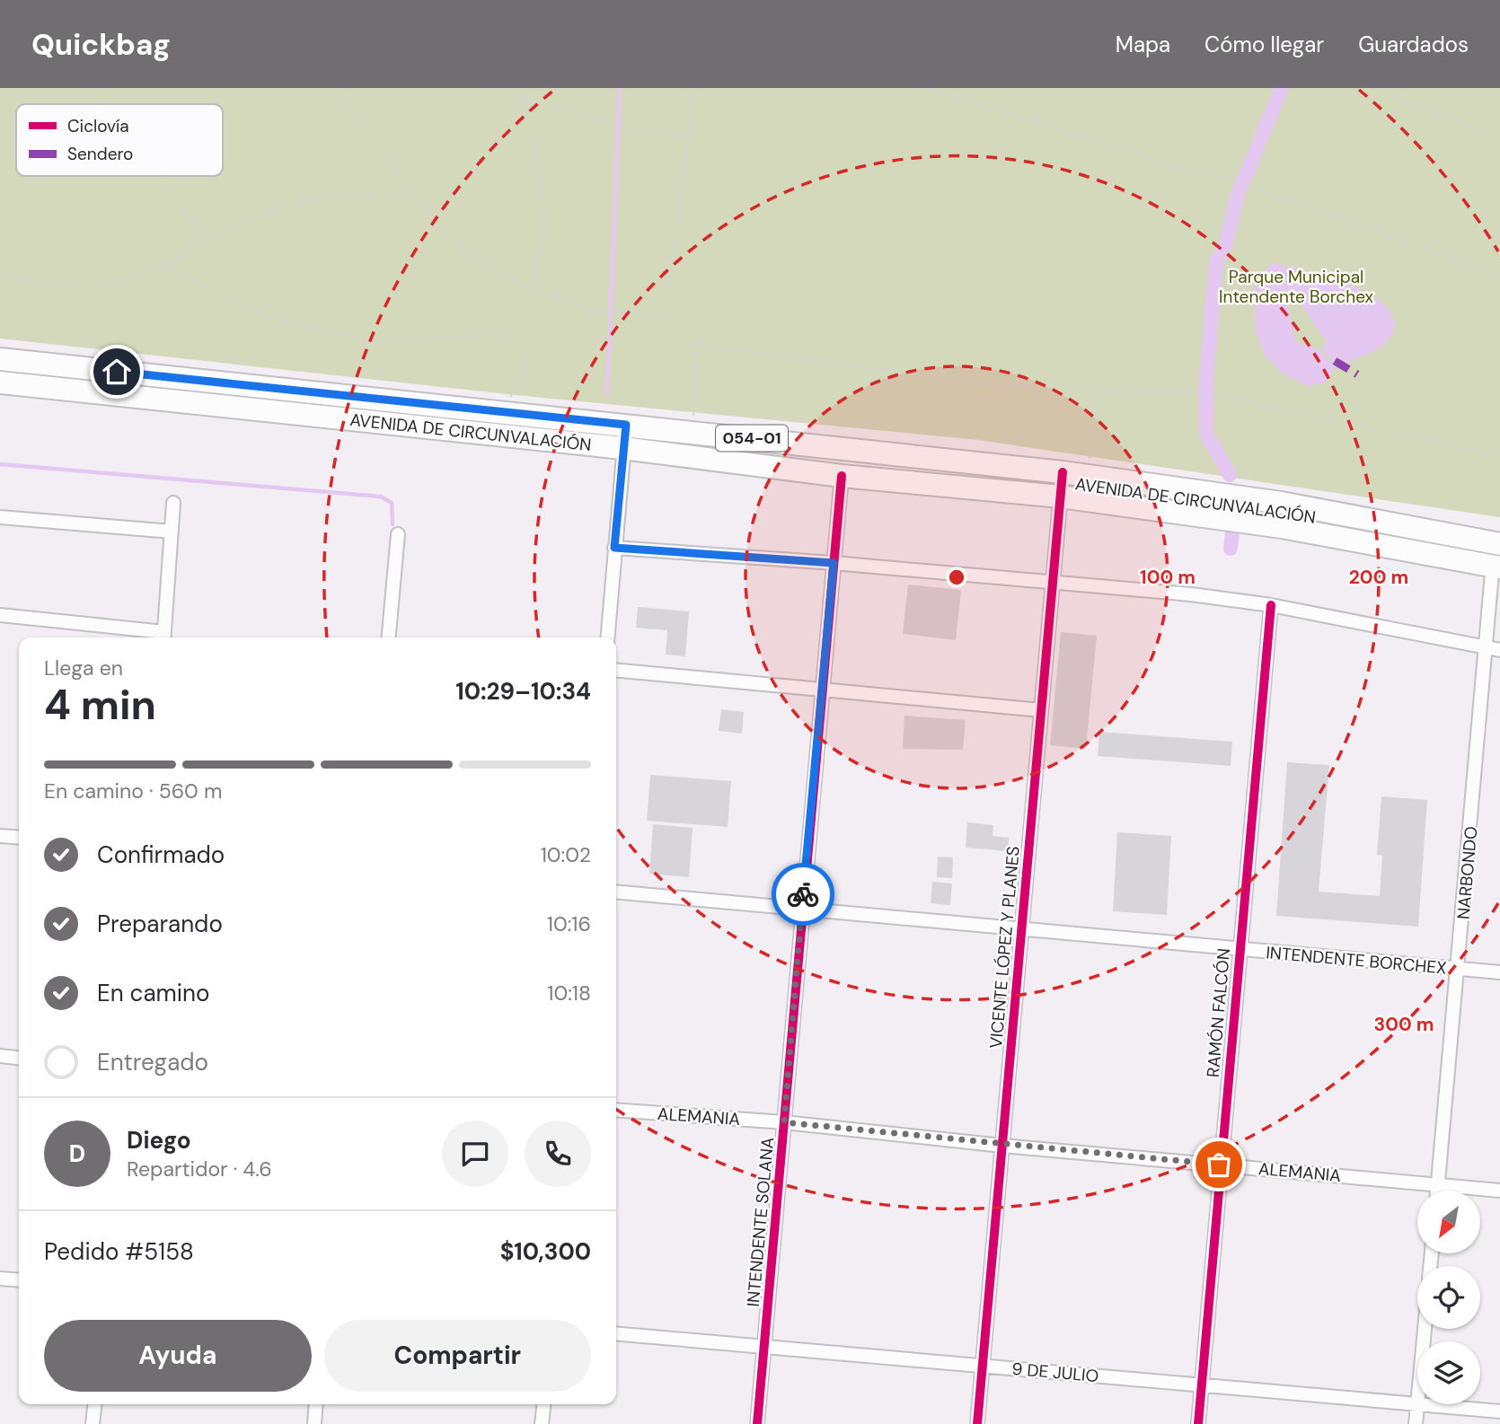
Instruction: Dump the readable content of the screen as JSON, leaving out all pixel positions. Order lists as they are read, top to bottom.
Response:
{
  "streets": {
    "highway": ["AVENIDA DE CIRCUNVALACIÓN", "054-01"],
    "street": [
      "NARBONDO",
      "VICENTE LÓPEZ Y PLANES",
      "INTENDENTE BORCHEX",
      "RAMÓN FALCÓN",
      "ALEMANIA",
      "INTENDENTE SOLANA",
      "9 DE JULIO"
    ]
  },
  "crossings": [
    ["AVENIDA DE CIRCUNVALACIÓN", "NARBONDO"],
    ["AVENIDA DE CIRCUNVALACIÓN", "VICENTE LÓPEZ Y PLANES"],
    ["AVENIDA DE CIRCUNVALACIÓN", "INTENDENTE SOLANA"],
    ["NARBONDO", "INTENDENTE BORCHEX"],
    ["NARBONDO", "ALEMANIA"],
    ["VICENTE LÓPEZ Y PLANES", "INTENDENTE BORCHEX"],
    ["VICENTE LÓPEZ Y PLANES", "ALEMANIA"],
    ["VICENTE LÓPEZ Y PLANES", "9 DE JULIO"],
    ["INTENDENTE BORCHEX", "RAMÓN FALCÓN"],
    ["INTENDENTE BORCHEX", "INTENDENTE SOLANA"],
    ["RAMÓN FALCÓN", "ALEMANIA"],
    ["RAMÓN FALCÓN", "9 DE JULIO"],
    ["ALEMANIA", "INTENDENTE SOLANA"],
    ["INTENDENTE SOLANA", "9 DE JULIO"]
  ],
  "parks": ["Parque Municipal Intendente Borchex"],
  "legend": ["Ciclovía", "Sendero"],
  "north": "bottom left",
  "page": {
    "header": "Quickbag",
    "nav": ["Mapa", "Cómo llegar", "Guardados"],
    "heading": ["4 min", "Llega en", "10:29–10:34"],
    "panel": [
      "Diego",
      "Repartidor · 4.6",
      "Pedido #5158",
      "$10,300"
    ],
    "bar": "En camino · 560 m",
    "list": [
      ["Confirmado", "10:02"],
      ["Preparando", "10:16"],
      ["En camino", "10:18"],
      "Entregado"
    ],
    "round": "D",
    "buttons": ["Ayuda", "Compartir"]
  },
  "rings": ["100 m", "200 m", "300 m"]
}
